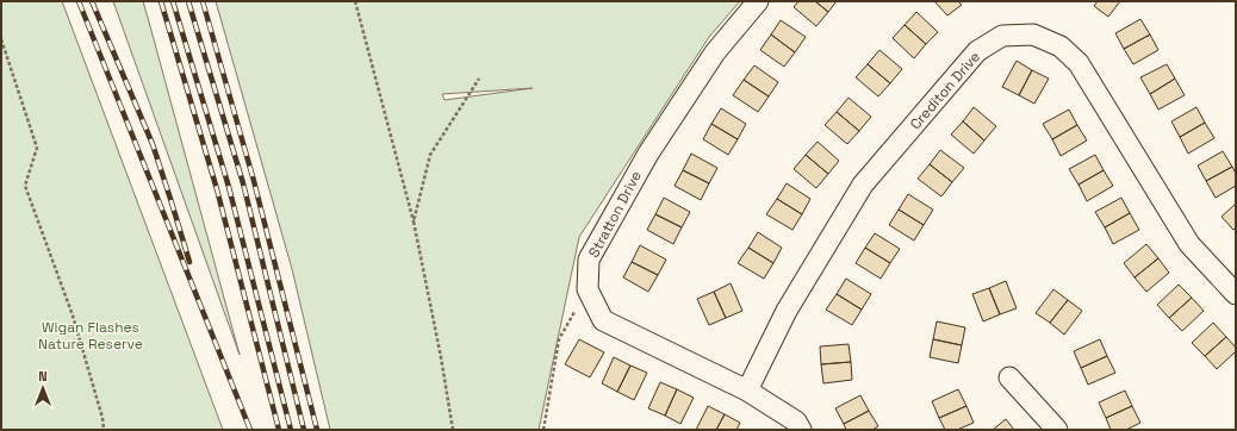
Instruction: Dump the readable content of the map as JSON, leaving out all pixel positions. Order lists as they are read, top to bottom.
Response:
{
  "streets": {
    "street": ["Crediton Drive", "Stratton Drive"]
  },
  "parks": ["Wigan Flashes Nature Reserve"],
  "north": "top"
}
